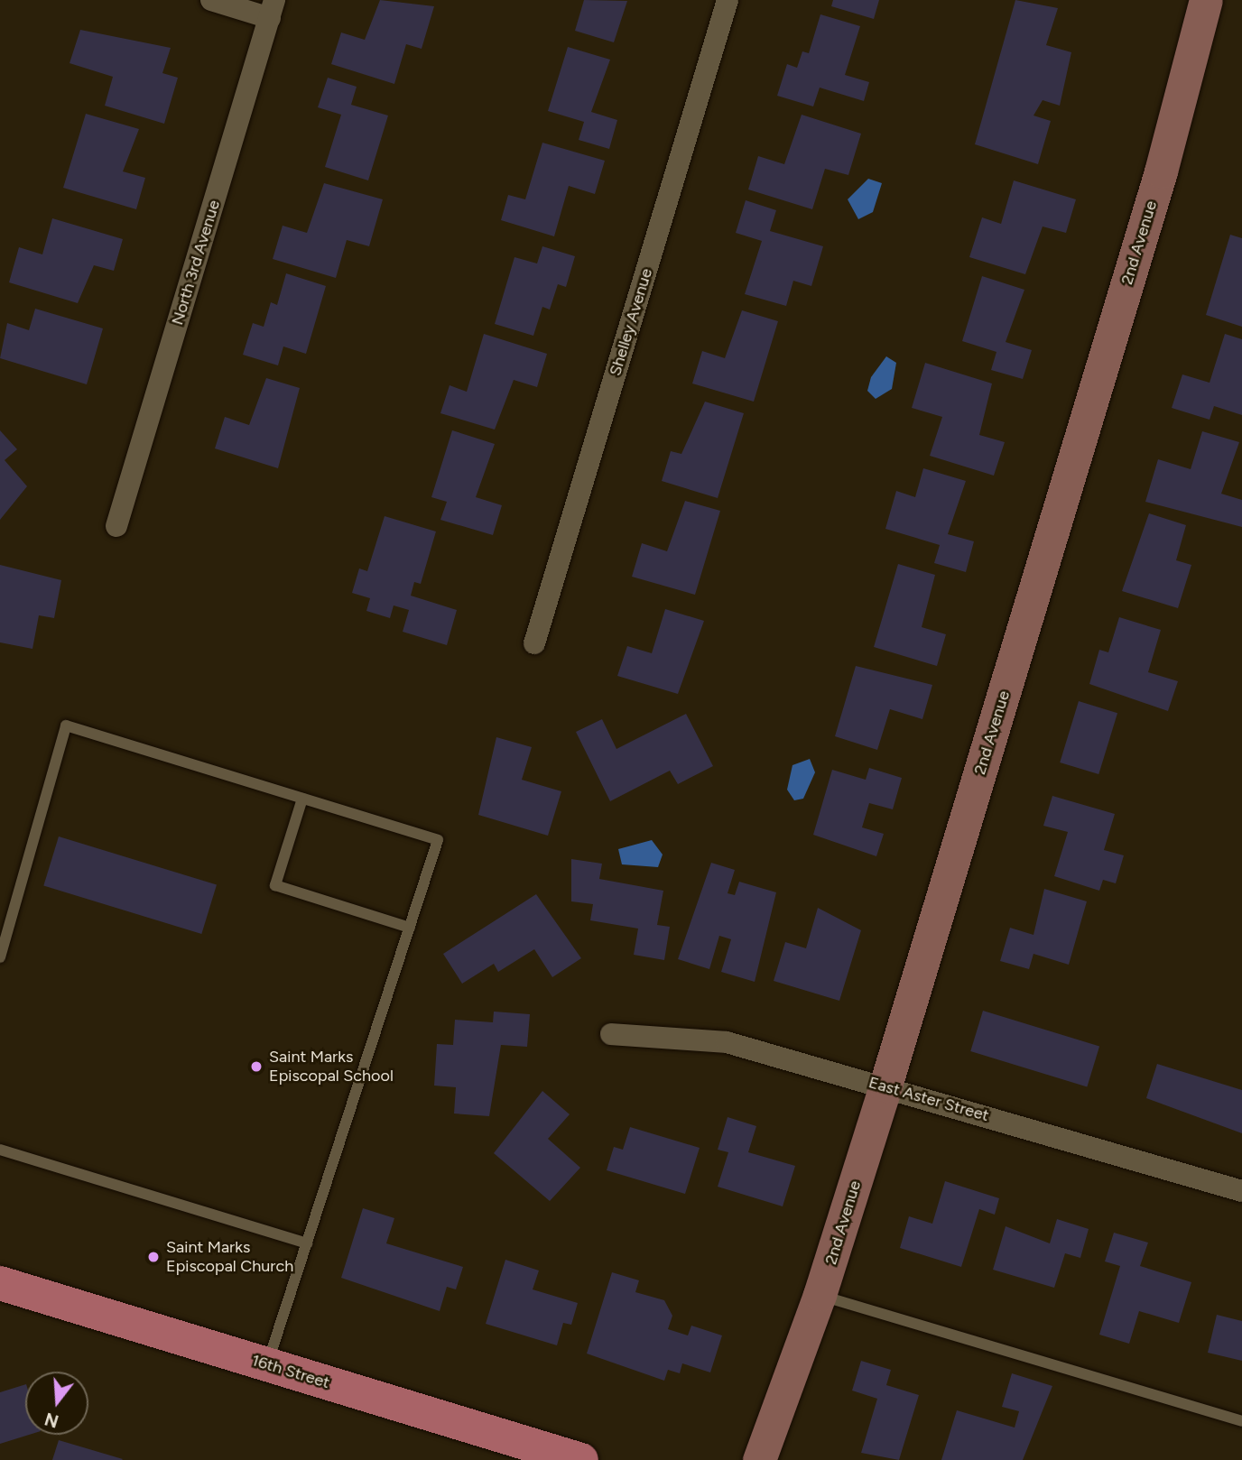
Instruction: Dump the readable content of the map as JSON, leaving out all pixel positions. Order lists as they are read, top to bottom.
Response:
{
  "streets": {
    "main road": ["16th Street"],
    "street": [
      "2nd Avenue",
      "North 3rd Avenue",
      "Shelley Avenue",
      "East Aster Street"
    ]
  },
  "crossings": [
    ["2nd Avenue", "East Aster Street"]
  ],
  "places": ["Saint Marks Episcopal School", "Saint Marks Episcopal Church"],
  "north": "bottom"
}
